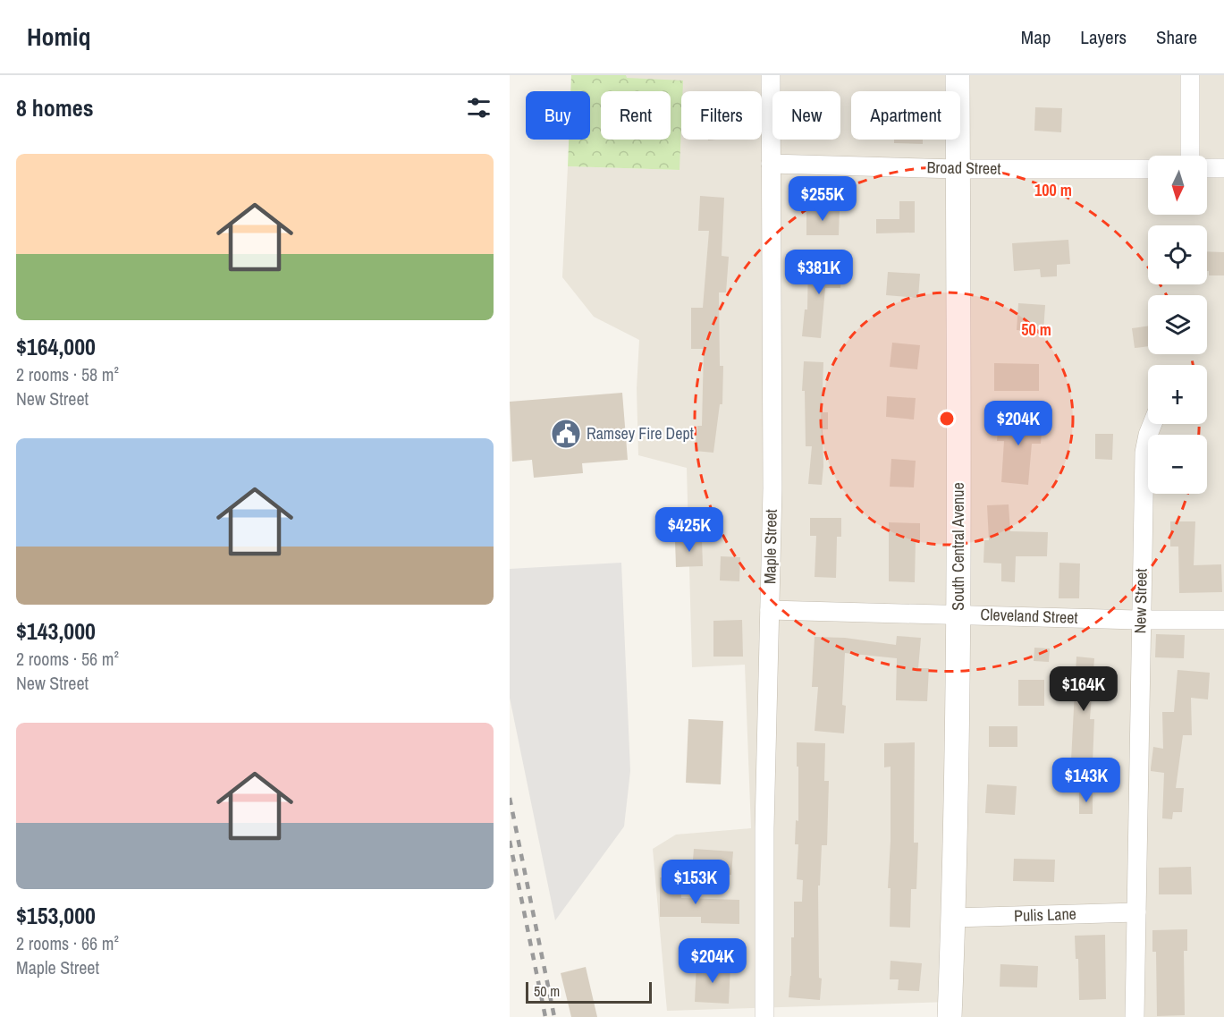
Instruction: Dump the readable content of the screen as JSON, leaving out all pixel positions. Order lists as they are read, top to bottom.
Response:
{
  "streets": {
    "street": [
      "Broad Street",
      "Maple Street",
      "South Central Avenue",
      "New Street",
      "Cleveland Street",
      "Pulis Lane"
    ]
  },
  "crossings": [
    ["Broad Street", "Maple Street"],
    ["Broad Street", "South Central Avenue"],
    ["Maple Street", "Cleveland Street"],
    ["South Central Avenue", "Cleveland Street"],
    ["South Central Avenue", "Pulis Lane"],
    ["New Street", "Cleveland Street"],
    ["New Street", "Pulis Lane"]
  ],
  "places": {
    "public building": ["Ramsey Fire Dept"]
  },
  "scale_bar": "50 m",
  "north": "bottom",
  "page": {
    "header": "Homiq",
    "nav": ["Map", "Layers", "Share"],
    "heading": "8 homes",
    "chip": [
      "Buy",
      "Rent",
      "Filters",
      "New",
      "Apartment"
    ],
    "list": [
      {
        "name": "$164,000",
        "note": "2 rooms · 58 m² · New Street"
      },
      {
        "name": "$143,000",
        "note": "2 rooms · 56 m² · New Street"
      },
      {
        "name": "$153,000",
        "note": "2 rooms · 66 m² · Maple Street"
      }
    ],
    "map_buttons": ["+", "−"],
    "price": [
      "$255K",
      "$381K",
      "$204K",
      "$425K",
      "$164K",
      "$143K",
      "$153K",
      "$204K"
    ],
    "scale": "50 m"
  },
  "rings": ["100 m", "50 m"]
}
